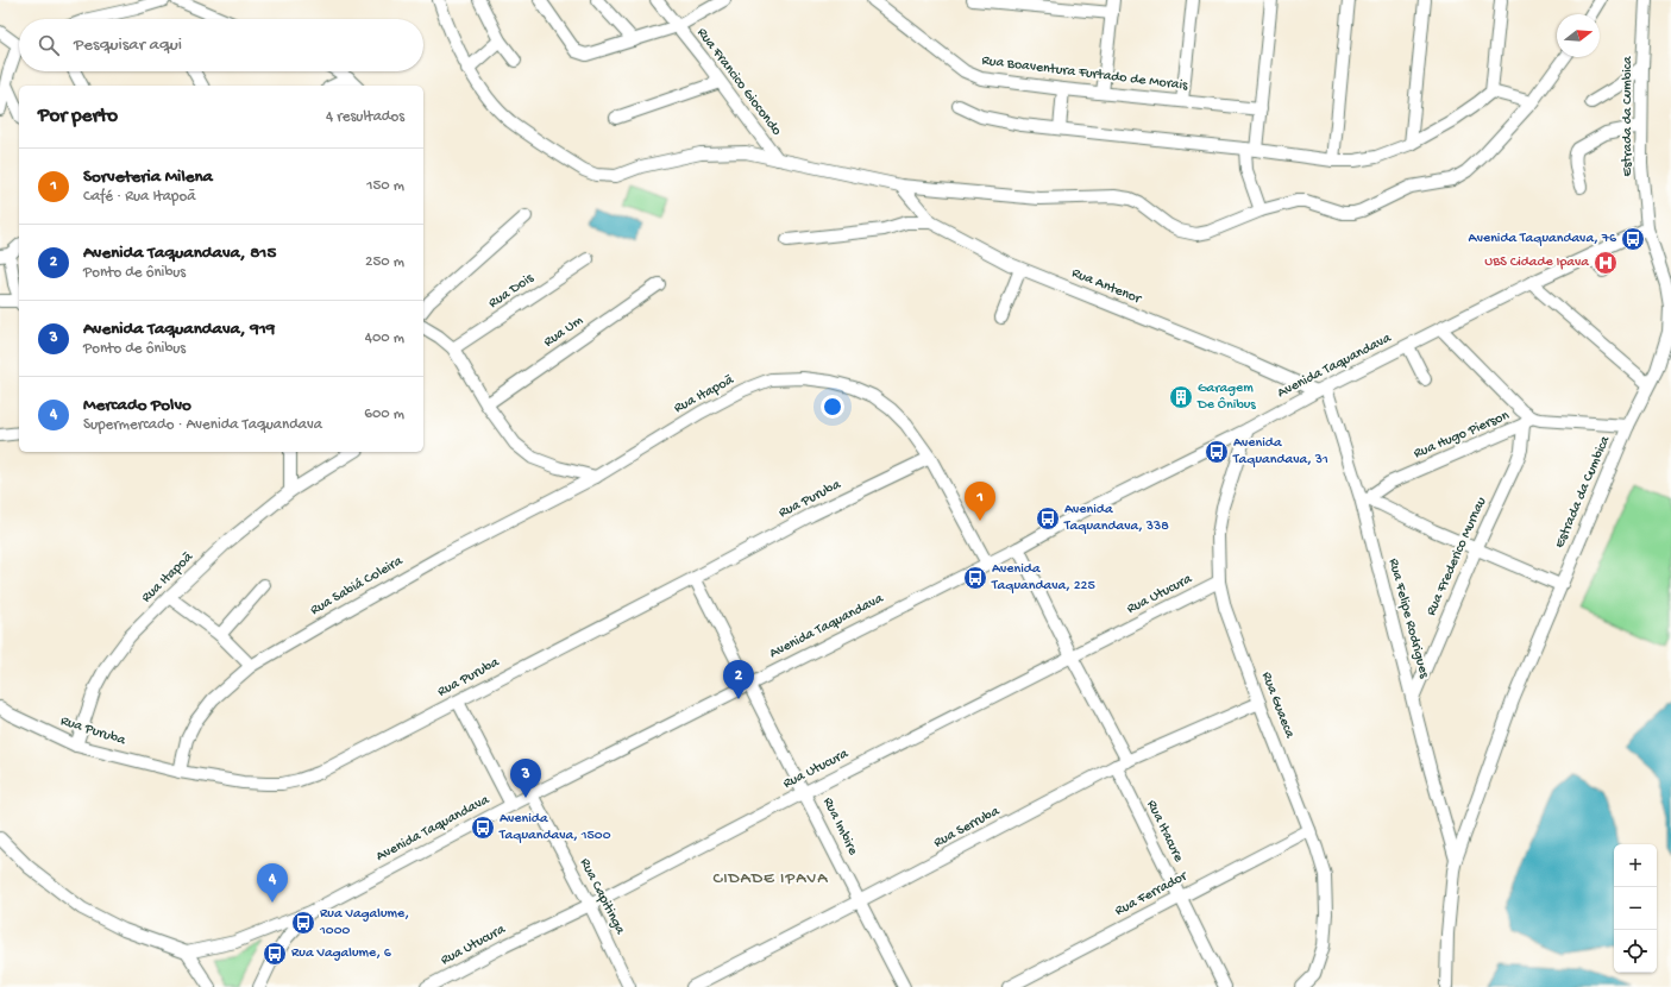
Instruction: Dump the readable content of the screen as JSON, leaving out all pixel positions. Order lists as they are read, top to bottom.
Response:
{
  "streets": {
    "street": [
      "Rua Boaventura Furtado de Morais",
      "Rua Francico Giocondo",
      "Estrada da Cumbica",
      "Rua Antenor",
      "Rua Dois",
      "Rua Um",
      "Avenida Taquandava",
      "Rua Itapoã",
      "Rua Hugo Pierson",
      "Rua Puruba",
      "Rua Frederico Murnau",
      "Rua Sabiá Coleira",
      "Rua Utucura",
      "Rua Felipe Rodrigues",
      "Rua Guaeca",
      "Rua Imbire",
      "Rua Serruba",
      "Rua Itacure",
      "Rua Ferrador",
      "Rua Capitinga"
    ]
  },
  "crossings": [
    ["Estrada da Cumbica", "Avenida Taquandava"],
    ["Estrada da Cumbica", "Rua Hugo Pierson"],
    ["Estrada da Cumbica", "Rua Felipe Rodrigues"],
    ["Rua Antenor", "Avenida Taquandava"],
    ["Rua Antenor", "Rua Felipe Rodrigues"],
    ["Avenida Taquandava", "Rua Itapoã"],
    ["Avenida Taquandava", "Rua Felipe Rodrigues"],
    ["Avenida Taquandava", "Rua Guaeca"],
    ["Avenida Taquandava", "Rua Imbire"],
    ["Avenida Taquandava", "Rua Capitinga"],
    ["Rua Itapoã", "Rua Puruba"],
    ["Rua Itapoã", "Rua Sabiá Coleira"],
    ["Rua Hugo Pierson", "Rua Frederico Murnau"],
    ["Rua Hugo Pierson", "Rua Felipe Rodrigues"],
    ["Rua Puruba", "Rua Sabiá Coleira"],
    ["Rua Puruba", "Rua Imbire"],
    ["Rua Frederico Murnau", "Rua Felipe Rodrigues"],
    ["Rua Utucura", "Rua Guaeca"],
    ["Rua Utucura", "Rua Imbire"],
    ["Rua Utucura", "Rua Capitinga"],
    ["Rua Guaeca", "Rua Serruba"],
    ["Rua Guaeca", "Rua Ferrador"],
    ["Rua Imbire", "Rua Serruba"],
    ["Rua Serruba", "Rua Itacure"],
    ["Rua Itacure", "Rua Ferrador"]
  ],
  "districts": ["CIDADE IPAVA"],
  "places": {
    "bus stop": [
      "Avenida Taquandava, 76",
      "Avenida Taquandava, 31",
      "Avenida Taquandava, 338",
      "Avenida Taquandava, 225",
      "Avenida Taquandava, 1500",
      "Rua Vagalume, 1000",
      "Rua Vagalume, 6"
    ],
    "hospital": ["UBS Cidade Ipava"],
    "building": ["Garagem De Ônibus"]
  },
  "north": "right",
  "page": {
    "search": "Pesquisar aqui",
    "heading": ["Por perto", "4 resultados"],
    "list": [
      {
        "mark": "1",
        "name": "Sorveteria Milena",
        "note": "Café · Rua Itapoã",
        "value": "150 m"
      },
      {
        "mark": "2",
        "name": "Avenida Taquandava, 815",
        "note": "Ponto de ônibus",
        "value": "250 m"
      },
      {
        "mark": "3",
        "name": "Avenida Taquandava, 919",
        "note": "Ponto de ônibus",
        "value": "400 m"
      },
      {
        "mark": "4",
        "name": "Mercado Polvo",
        "note": "Supermercado · Avenida Taquandava",
        "value": "600 m"
      }
    ],
    "pins": [
      "1",
      "2",
      "3",
      "4"
    ],
    "map_buttons": ["+", "−"]
  }
}
